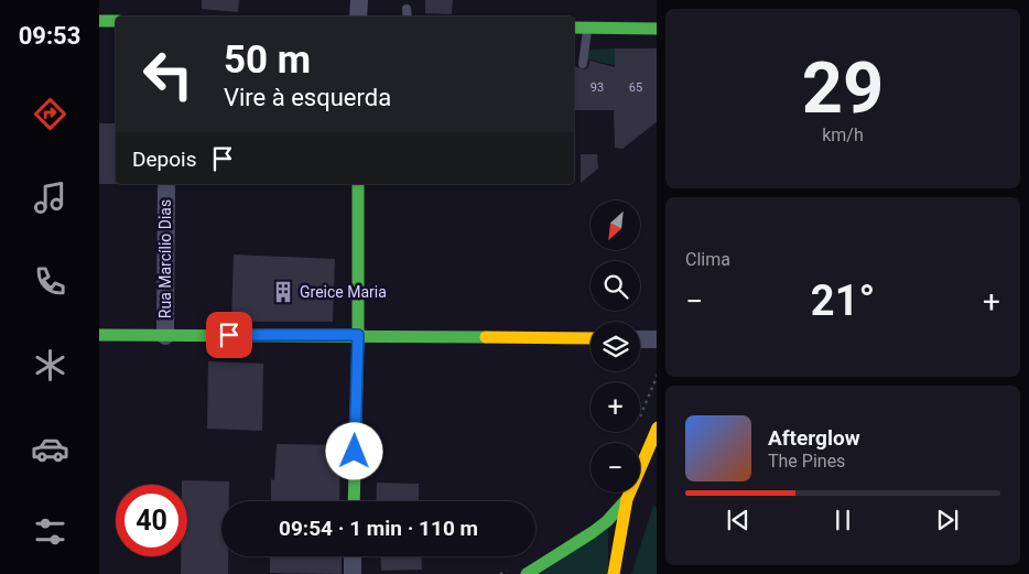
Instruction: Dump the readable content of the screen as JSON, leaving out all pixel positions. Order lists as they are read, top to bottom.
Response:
{
  "streets": {
    "street": ["Rua Marcílio Dias"]
  },
  "places": {
    "building": ["Greice Maria"]
  },
  "house_numbers": ["93", "65"],
  "north": "bottom left",
  "page": {
    "tabs": "09:53",
    "tile": [
      ["29", "km/h"],
      "Clima"
    ],
    "turn": ["50 m", "Vire à esquerda"],
    "then": "Depois",
    "map_buttons": ["+", "−"],
    "heat": ["−", "21°", "+"],
    "song": ["Afterglow", "The Pines"],
    "limit": "40",
    "trip": "09:54 · 1 min · 110 m"
  }
}
